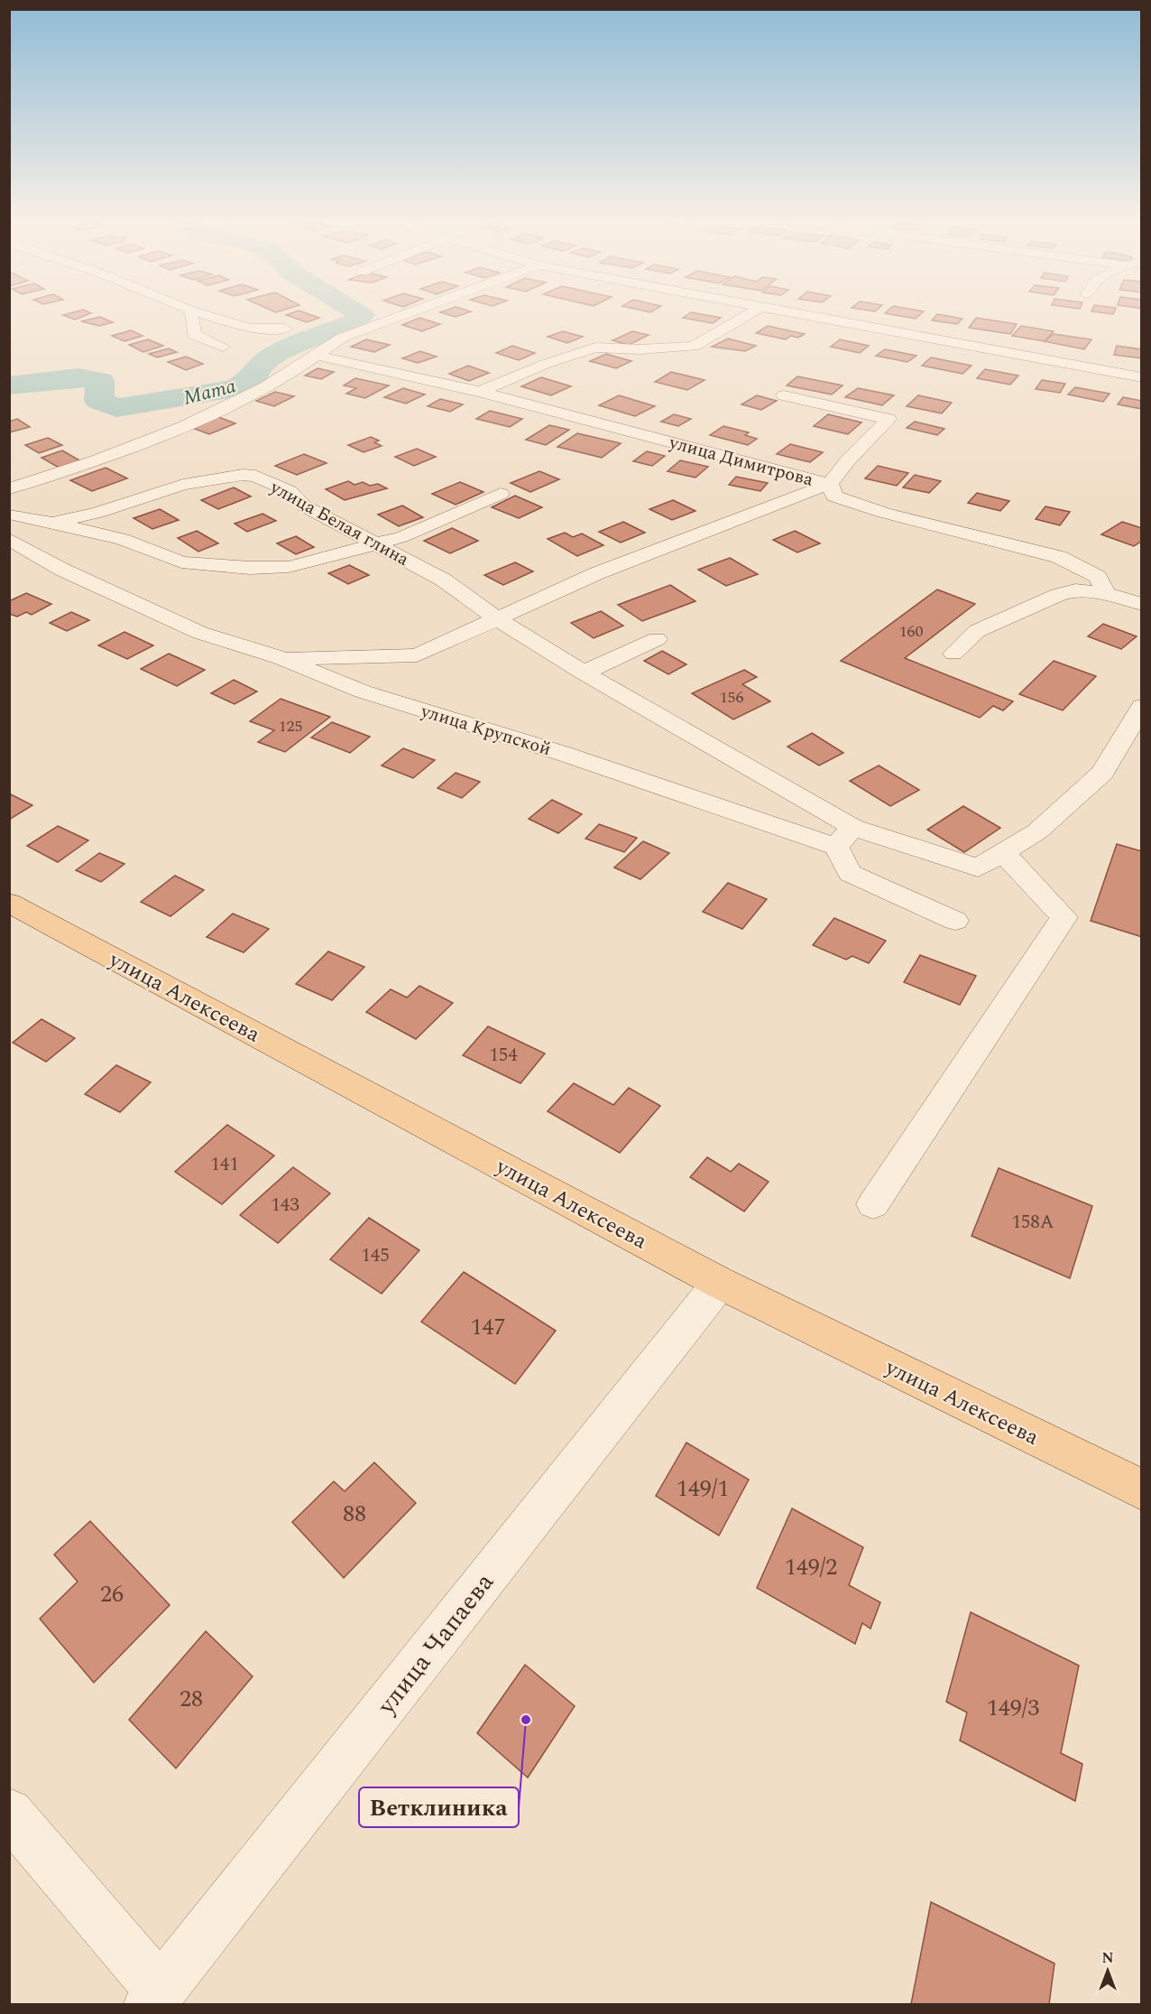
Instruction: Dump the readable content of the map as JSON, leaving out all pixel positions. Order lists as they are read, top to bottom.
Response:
{
  "streets": {
    "main road": ["улица Алексеева"],
    "street": [
      "улица Димитрова",
      "улица Белая глина",
      "улица Крупской",
      "улица Чапаева"
    ]
  },
  "crossings": [
    ["улица Алексеева", "улица Чапаева"]
  ],
  "water": ["Мата"],
  "places": ["Ветклиника"],
  "house_numbers": [
    "160",
    "156",
    "125",
    "154",
    "141",
    "143",
    "158А",
    "145",
    "147",
    "149/1",
    "88",
    "149/2",
    "26",
    "28",
    "149/3"
  ],
  "north": "top"
}
